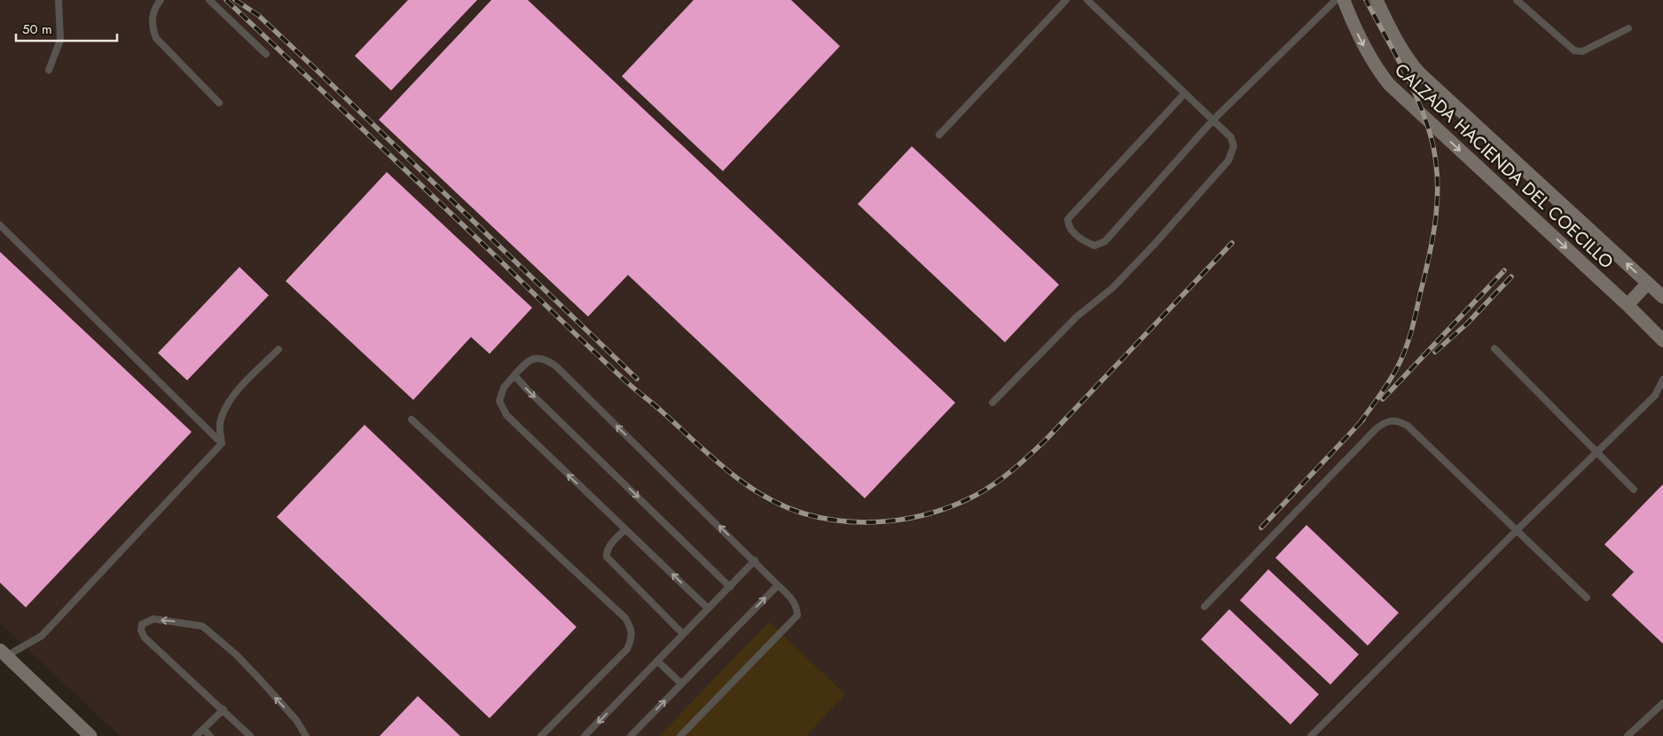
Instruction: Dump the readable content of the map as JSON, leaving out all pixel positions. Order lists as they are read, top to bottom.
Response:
{
  "streets": {
    "main road": ["CALZADA HACIENDA DEL COECILLO"]
  },
  "scale_bar": "50 m"
}
